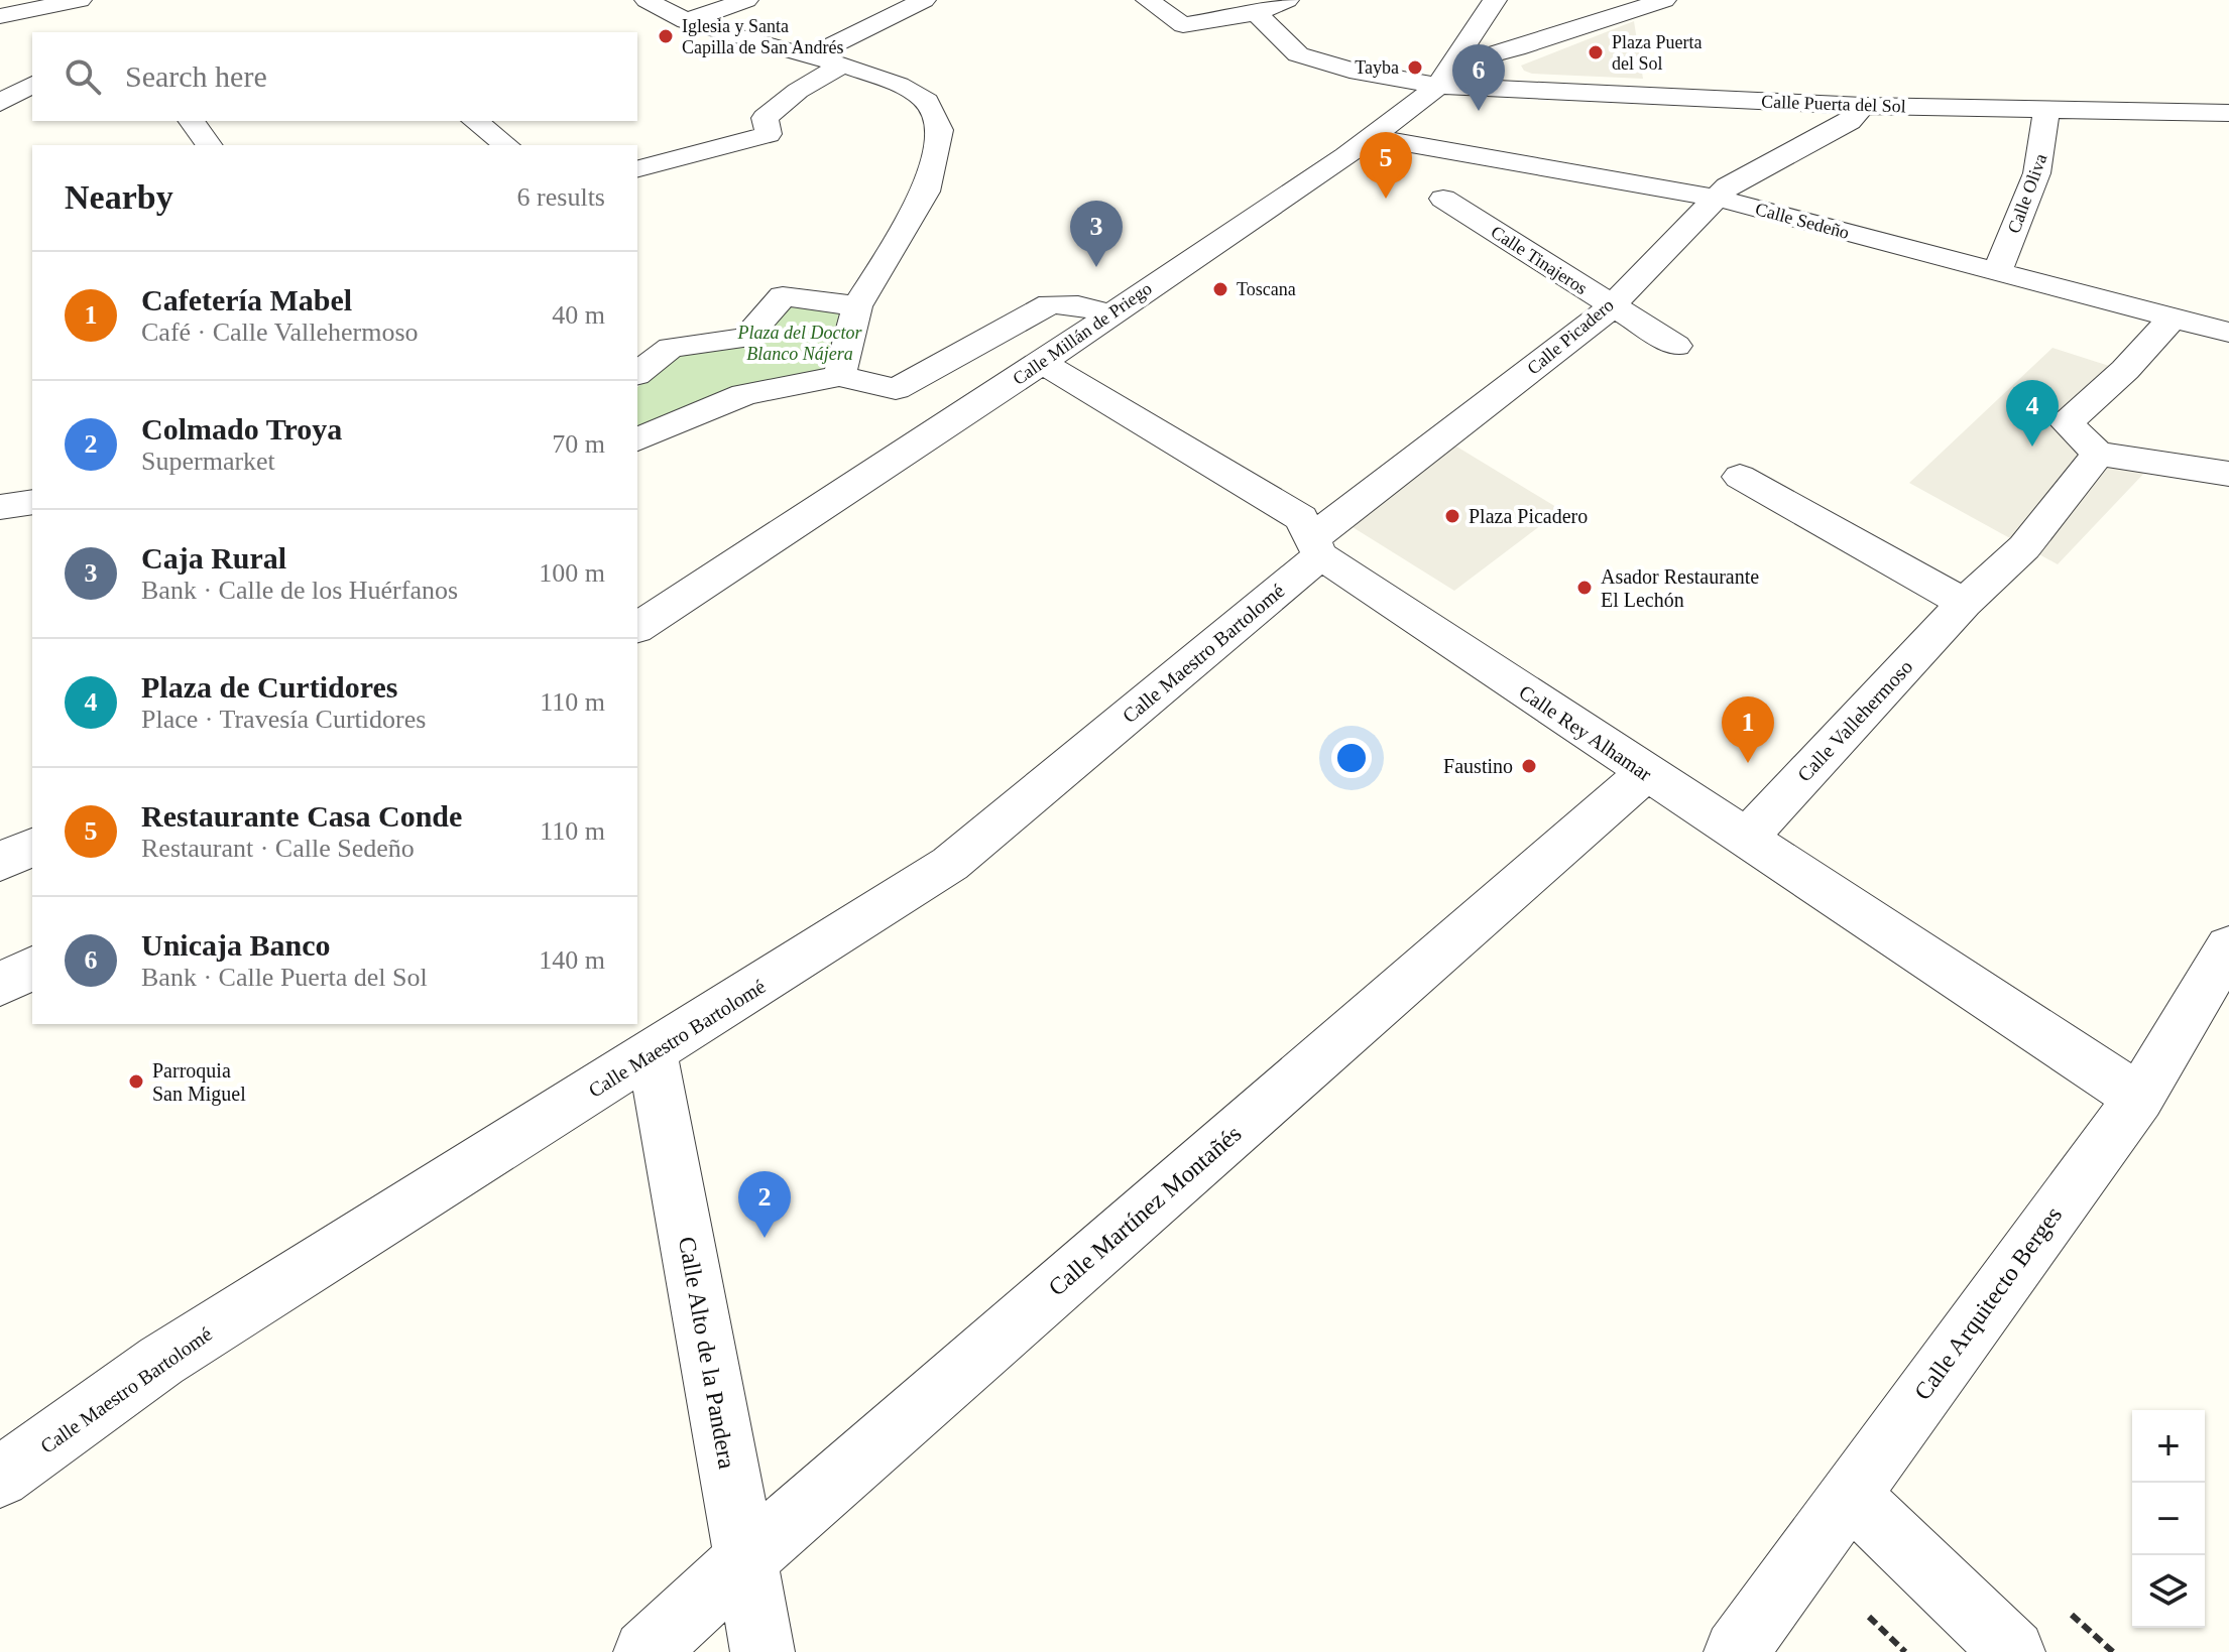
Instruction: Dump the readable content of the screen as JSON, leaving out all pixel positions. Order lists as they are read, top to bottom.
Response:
{
  "streets": {
    "street": [
      "Calle Puerta del Sol",
      "Calle Oliva",
      "Calle Sedeño",
      "Calle Tinajeros",
      "Calle Millán de Priego",
      "Calle Picadero",
      "Calle Maestro Bartolomé",
      "Calle Vallehermoso",
      "Calle Rey Alhamar",
      "Calle Martínez Montañés",
      "Calle Arquitecto Berges",
      "Calle Alto de la Pandera"
    ]
  },
  "crossings": [
    ["Calle Puerta del Sol", "Calle Oliva"],
    ["Calle Puerta del Sol", "Calle Millán de Priego"],
    ["Calle Puerta del Sol", "Calle Picadero"],
    ["Calle Oliva", "Calle Sedeño"],
    ["Calle Sedeño", "Calle Millán de Priego"],
    ["Calle Sedeño", "Calle Picadero"],
    ["Calle Tinajeros", "Calle Picadero"],
    ["Calle Millán de Priego", "Calle Rey Alhamar"],
    ["Calle Picadero", "Calle Maestro Bartolomé"],
    ["Calle Picadero", "Calle Rey Alhamar"],
    ["Calle Maestro Bartolomé", "Calle Rey Alhamar"],
    ["Calle Maestro Bartolomé", "Calle Alto de la Pandera"],
    ["Calle Vallehermoso", "Calle Rey Alhamar"],
    ["Calle Rey Alhamar", "Calle Martínez Montañés"],
    ["Calle Rey Alhamar", "Calle Arquitecto Berges"],
    ["Calle Martínez Montañés", "Calle Alto de la Pandera"]
  ],
  "parks": ["Plaza del Doctor Blanco Nájera"],
  "places": [
    "Iglesia y Santa Capilla de San Andrés",
    "Plaza Puerta del Sol",
    "Tayba",
    "Toscana",
    "Plaza Picadero",
    "Asador Restaurante El Lechón",
    "Faustino",
    "Parroquia San Miguel"
  ],
  "page": {
    "search": "Search here",
    "pins": [
      "6",
      "5",
      "3",
      "4",
      "1",
      "2"
    ],
    "heading": ["Nearby", "6 results"],
    "list": [
      {
        "mark": "1",
        "name": "Cafetería Mabel",
        "note": "Café · Calle Vallehermoso",
        "value": "40 m"
      },
      {
        "mark": "2",
        "name": "Colmado Troya",
        "note": "Supermarket",
        "value": "70 m"
      },
      {
        "mark": "3",
        "name": "Caja Rural",
        "note": "Bank · Calle de los Huérfanos",
        "value": "100 m"
      },
      {
        "mark": "4",
        "name": "Plaza de Curtidores",
        "note": "Place · Travesía Curtidores",
        "value": "110 m"
      },
      {
        "mark": "5",
        "name": "Restaurante Casa Conde",
        "note": "Restaurant · Calle Sedeño",
        "value": "110 m"
      },
      {
        "mark": "6",
        "name": "Unicaja Banco",
        "note": "Bank · Calle Puerta del Sol",
        "value": "140 m"
      }
    ],
    "map_buttons": ["+", "−"]
  }
}
